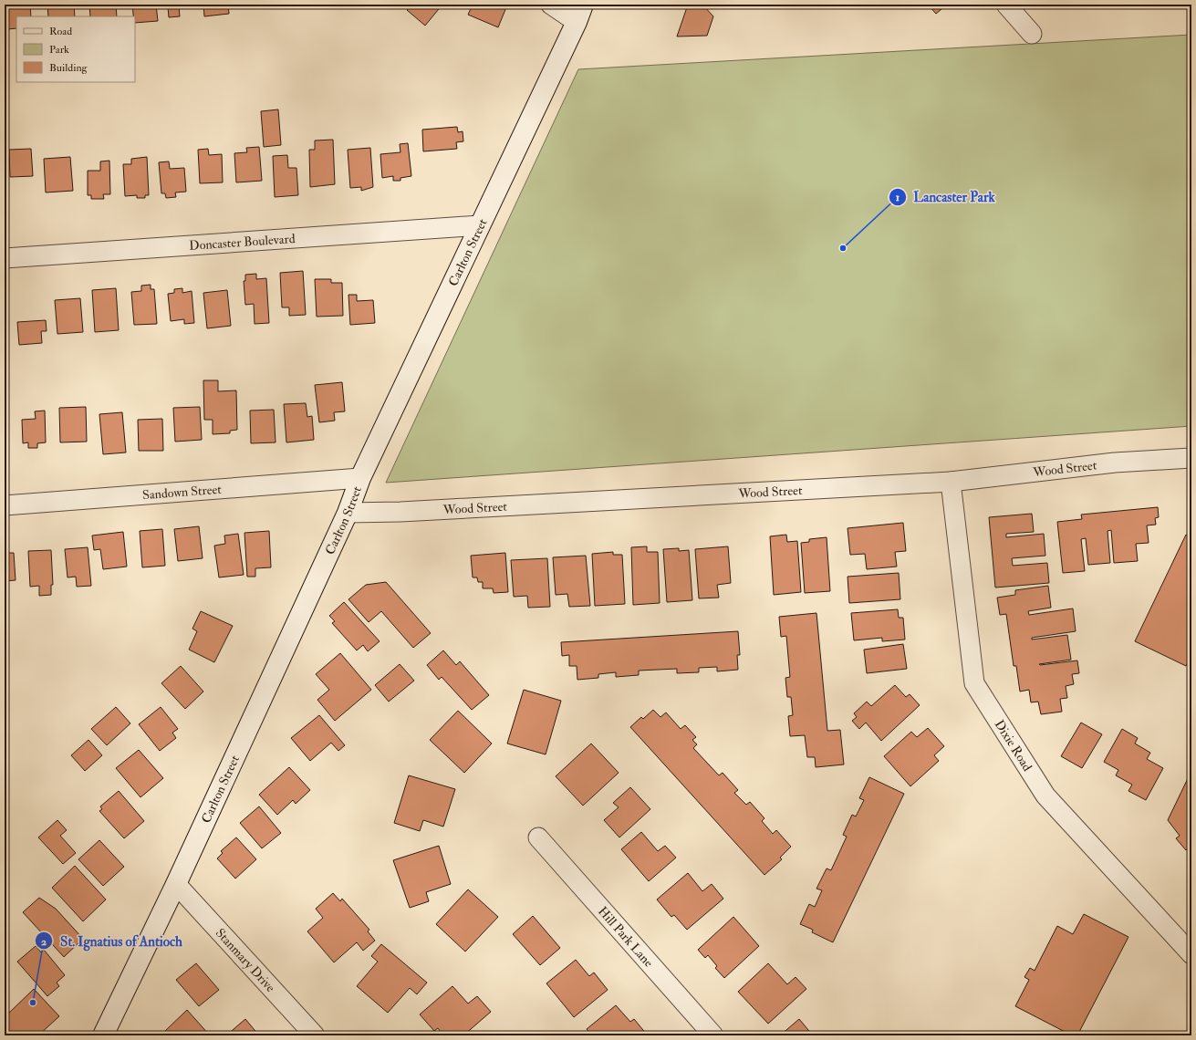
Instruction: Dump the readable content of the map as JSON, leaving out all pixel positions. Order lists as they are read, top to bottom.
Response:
{
  "streets": {
    "main road": ["Carlton Street"],
    "street": [
      "Doncaster Boulevard",
      "Wood Street",
      "Sandown Street",
      "Dixie Road",
      "Hill Park Lane",
      "Stanmary Drive"
    ]
  },
  "crossings": [
    ["Doncaster Boulevard", "Carlton Street"],
    ["Carlton Street", "Wood Street"],
    ["Carlton Street", "Sandown Street"],
    ["Carlton Street", "Stanmary Drive"],
    ["Wood Street", "Dixie Road"]
  ],
  "places": ["Lancaster Park", "St. Ignatius of Antioch"],
  "legend": ["Road", "Park", "Building"]
}
